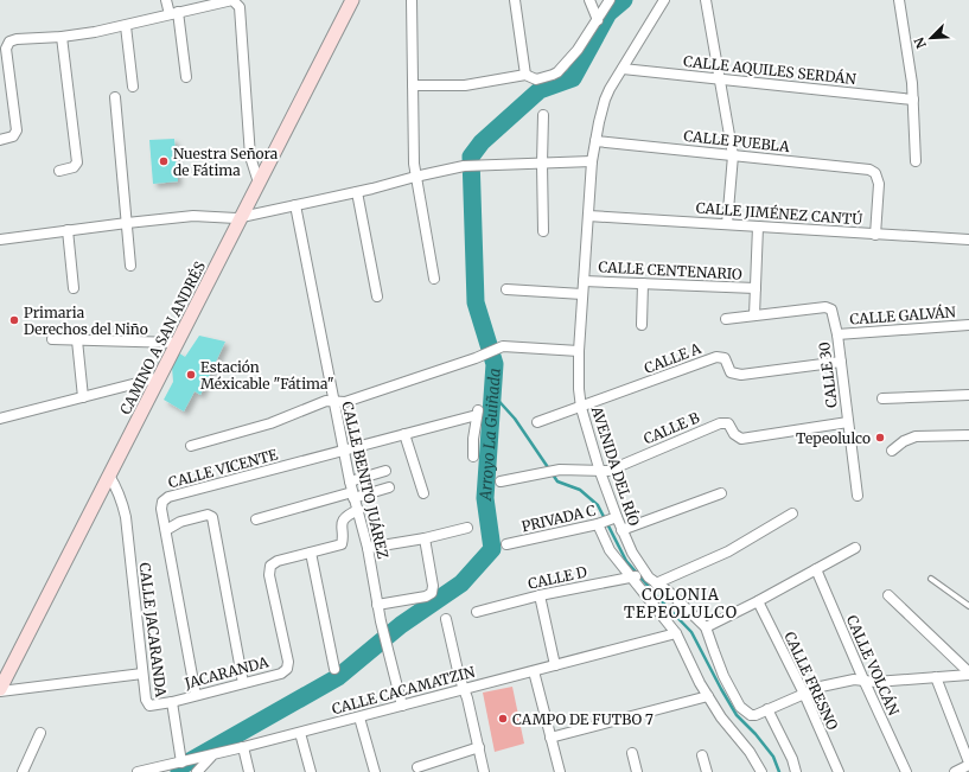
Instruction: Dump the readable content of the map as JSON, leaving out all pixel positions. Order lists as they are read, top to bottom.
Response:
{
  "streets": {
    "main road": ["CAMINO A SAN ANDRÉS"],
    "street": [
      "CALLE AQUILES SERDÁN",
      "CALLE PUEBLA",
      "CALLE JIMÉNEZ CANTÚ",
      "CALLE CENTENARIO",
      "CALLE GALVÁN",
      "CALLE A",
      "CALLE 30",
      "CALLE B",
      "AVENIDA DEL RÍO",
      "CALLE VICENTE",
      "CALLE BENITO JUÁREZ",
      "PRIVADA C",
      "CALLE D",
      "CALLE JACARANDA",
      "CALLE VOLCÁN",
      "JACARANDA",
      "CALLE FRESNO",
      "CALLE CACAMATZIN"
    ]
  },
  "crossings": [
    ["CALLE AQUILES SERDÁN", "AVENIDA DEL RÍO"],
    ["CALLE PUEBLA", "CALLE JIMÉNEZ CANTÚ"],
    ["CALLE PUEBLA", "AVENIDA DEL RÍO"],
    ["CALLE JIMÉNEZ CANTÚ", "AVENIDA DEL RÍO"],
    ["CALLE CENTENARIO", "AVENIDA DEL RÍO"],
    ["CALLE GALVÁN", "CALLE 30"],
    ["CAMINO A SAN ANDRÉS", "CALLE JACARANDA"],
    ["CALLE A", "CALLE 30"],
    ["CALLE A", "AVENIDA DEL RÍO"],
    ["CALLE 30", "CALLE B"],
    ["CALLE B", "AVENIDA DEL RÍO"],
    ["AVENIDA DEL RÍO", "PRIVADA C"],
    ["AVENIDA DEL RÍO", "CALLE D"],
    ["CALLE VICENTE", "CALLE BENITO JUÁREZ"],
    ["CALLE VICENTE", "JACARANDA"],
    ["CALLE BENITO JUÁREZ", "CALLE CACAMATZIN"],
    ["CALLE JACARANDA", "JACARANDA"],
    ["CALLE JACARANDA", "CALLE CACAMATZIN"]
  ],
  "districts": ["COLONIA TEPEOLULCO"],
  "water": ["Arroyo La Guiñada"],
  "places": [
    "Nuestra Señora de Fátima",
    "Primaria Derechos del Niño",
    "Estación Méxicable \"Fátima\"",
    "Tepeolulco",
    "CAMPO DE FUTBO 7"
  ],
  "north": "bottom left"
}
